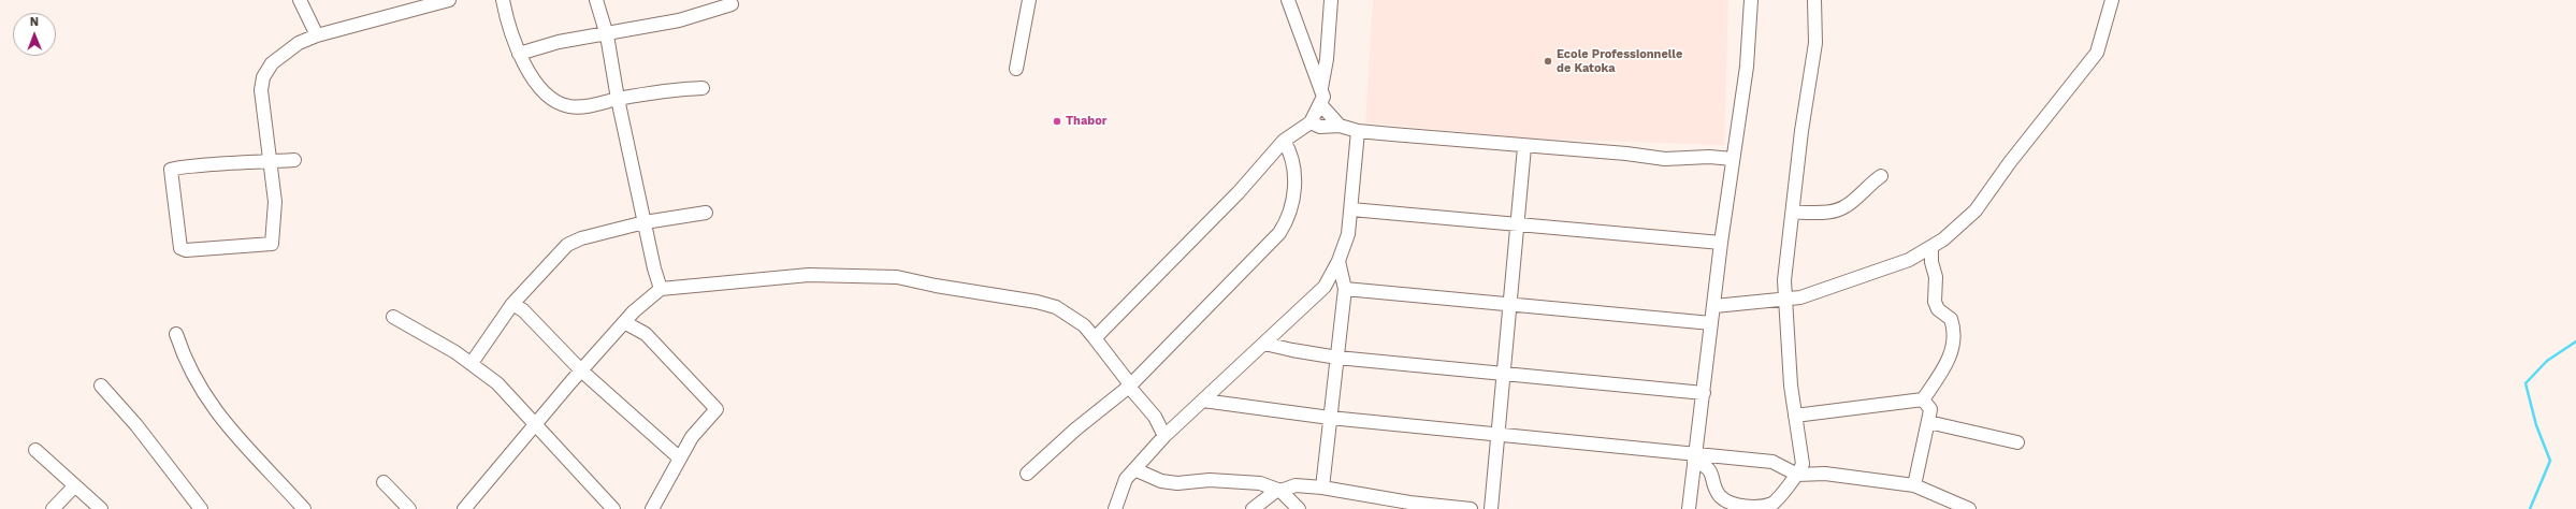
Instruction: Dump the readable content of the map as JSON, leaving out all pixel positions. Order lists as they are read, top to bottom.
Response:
{
  "places": ["Ecole Professionnelle de Katoka", "Thabor"],
  "north": "top"
}
